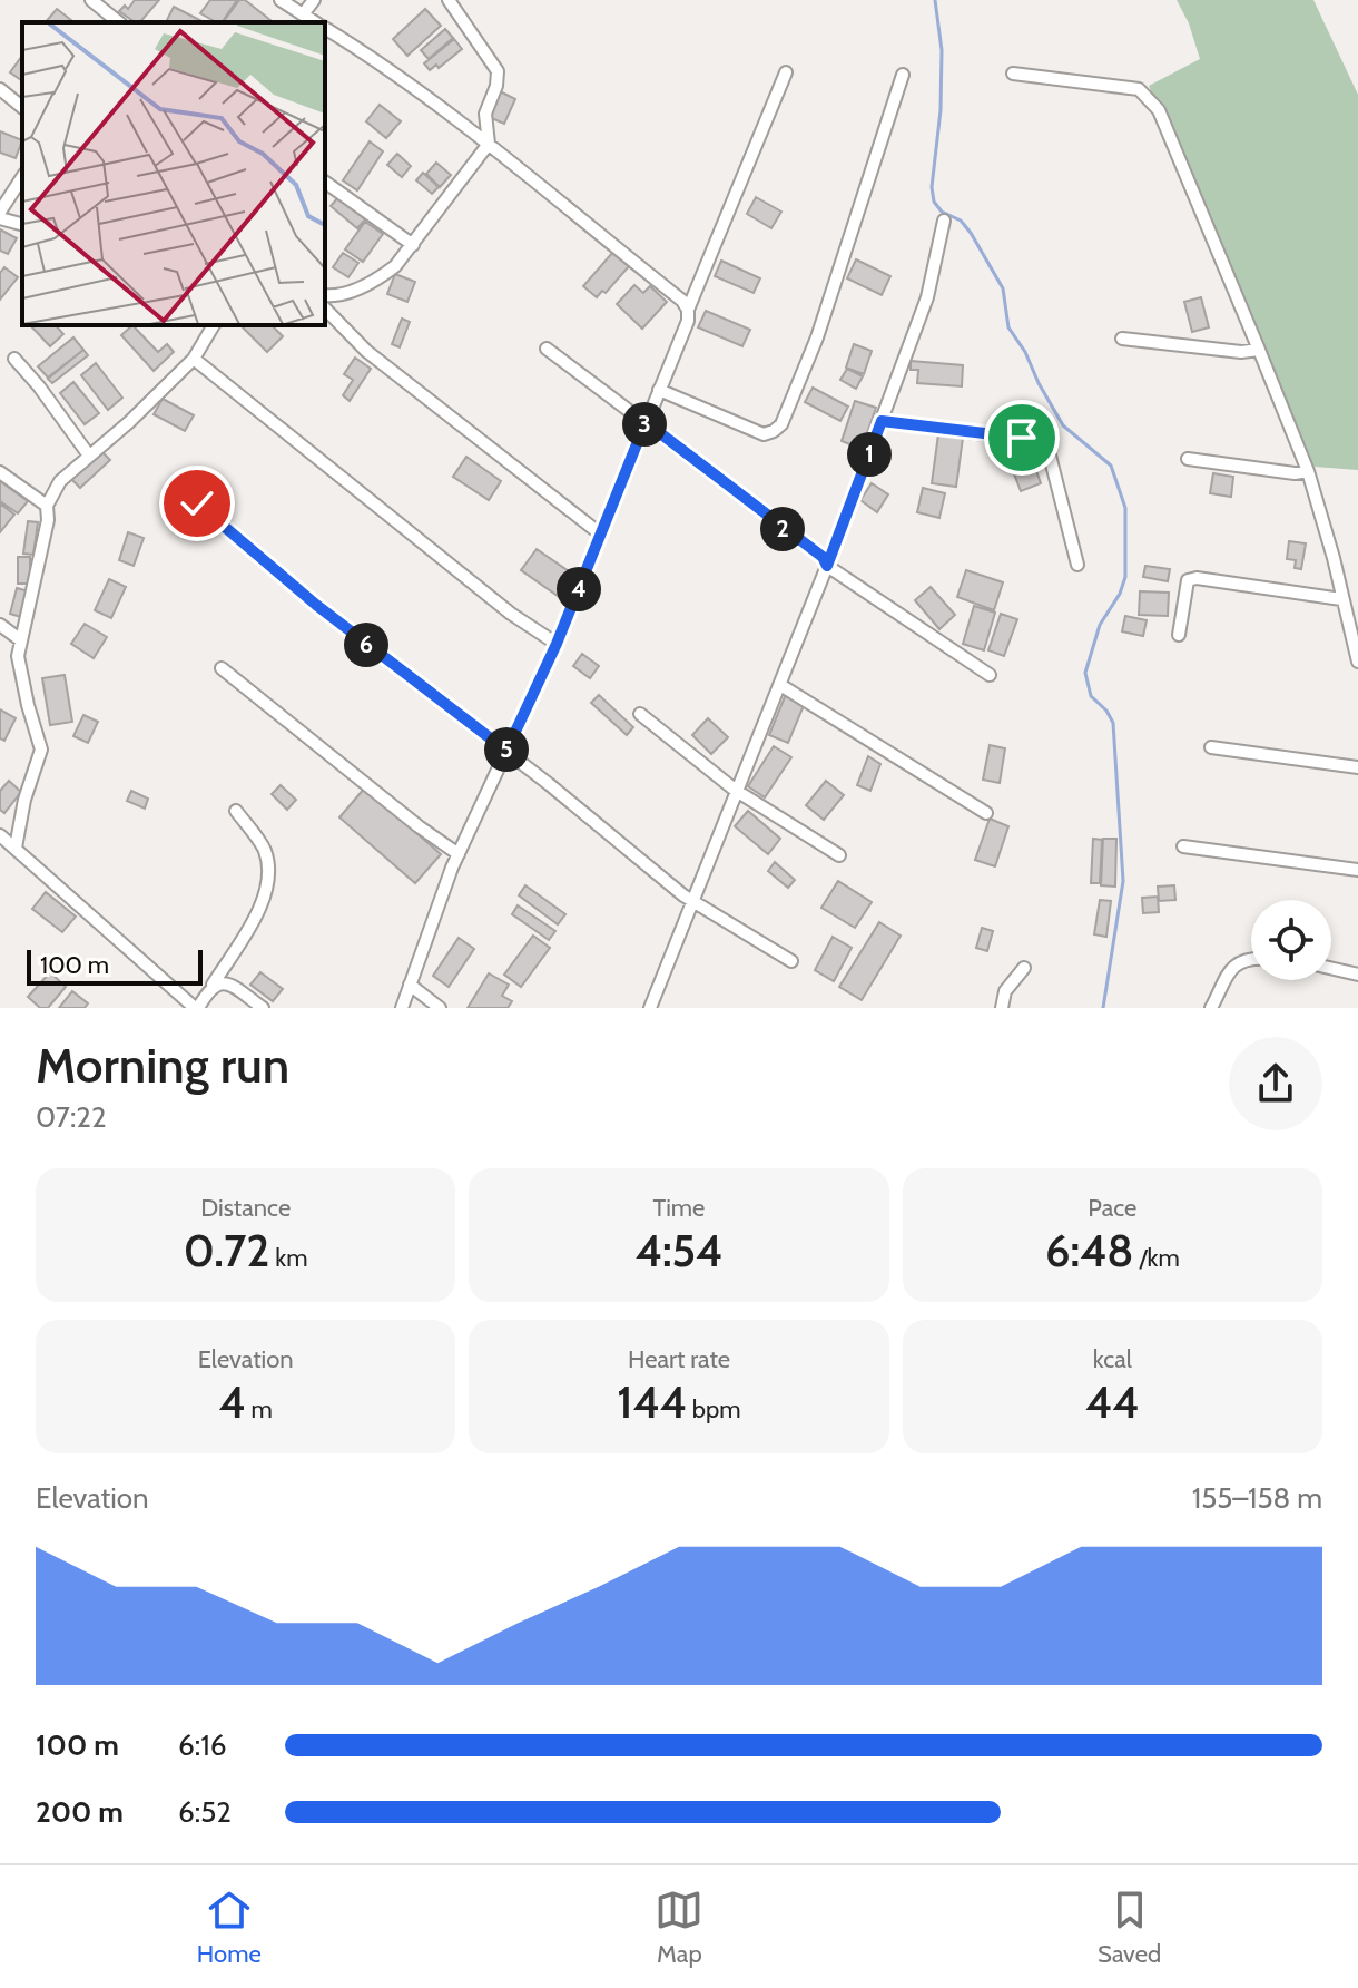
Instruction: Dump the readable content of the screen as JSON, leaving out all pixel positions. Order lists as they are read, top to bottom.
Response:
{
  "scale_bar": "100 m",
  "page": {
    "pins": [
      "3",
      "1",
      "2",
      "4",
      "6",
      "5"
    ],
    "scale": "100 m",
    "heading": ["Morning run", "07:22"],
    "stats": [
      ["Distance", "0.72 km"],
      ["Time", "4:54"],
      ["Pace", "6:48 /km"],
      ["Elevation", "4 m"],
      ["Heart rate", "144 bpm"],
      ["kcal", "44"]
    ],
    "chart": ["Elevation", "155–158 m"],
    "list": [
      {
        "name": "100 m",
        "note": "6:16"
      },
      {
        "name": "200 m",
        "note": "6:52"
      }
    ],
    "tabs": ["Home", "Map", "Saved"]
  }
}
